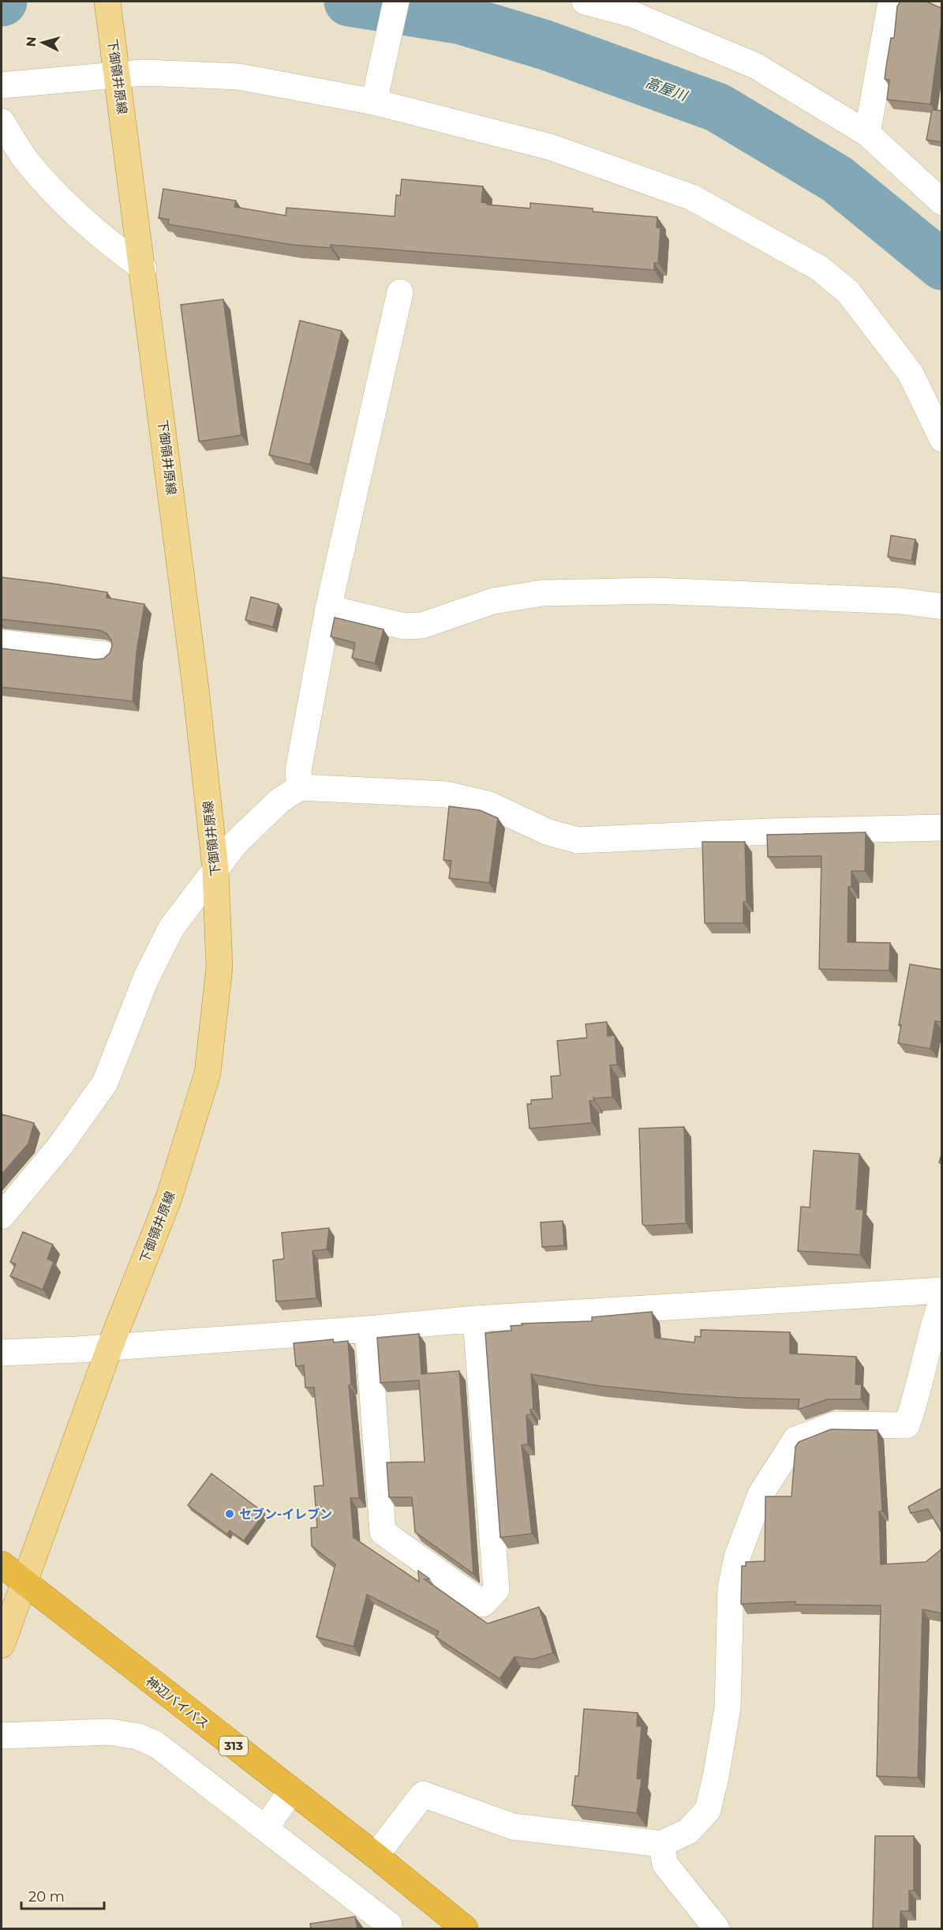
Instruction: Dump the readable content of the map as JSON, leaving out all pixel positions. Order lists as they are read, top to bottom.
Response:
{
  "streets": {
    "highway": ["神辺バイパス", "313"],
    "main road": ["下御領井原線"]
  },
  "crossings": [
    ["下御領井原線", "神辺バイパス"]
  ],
  "water": ["高屋川"],
  "places": ["セブン-イレブン"],
  "scale_bar": "20 m",
  "north": "left"
}
